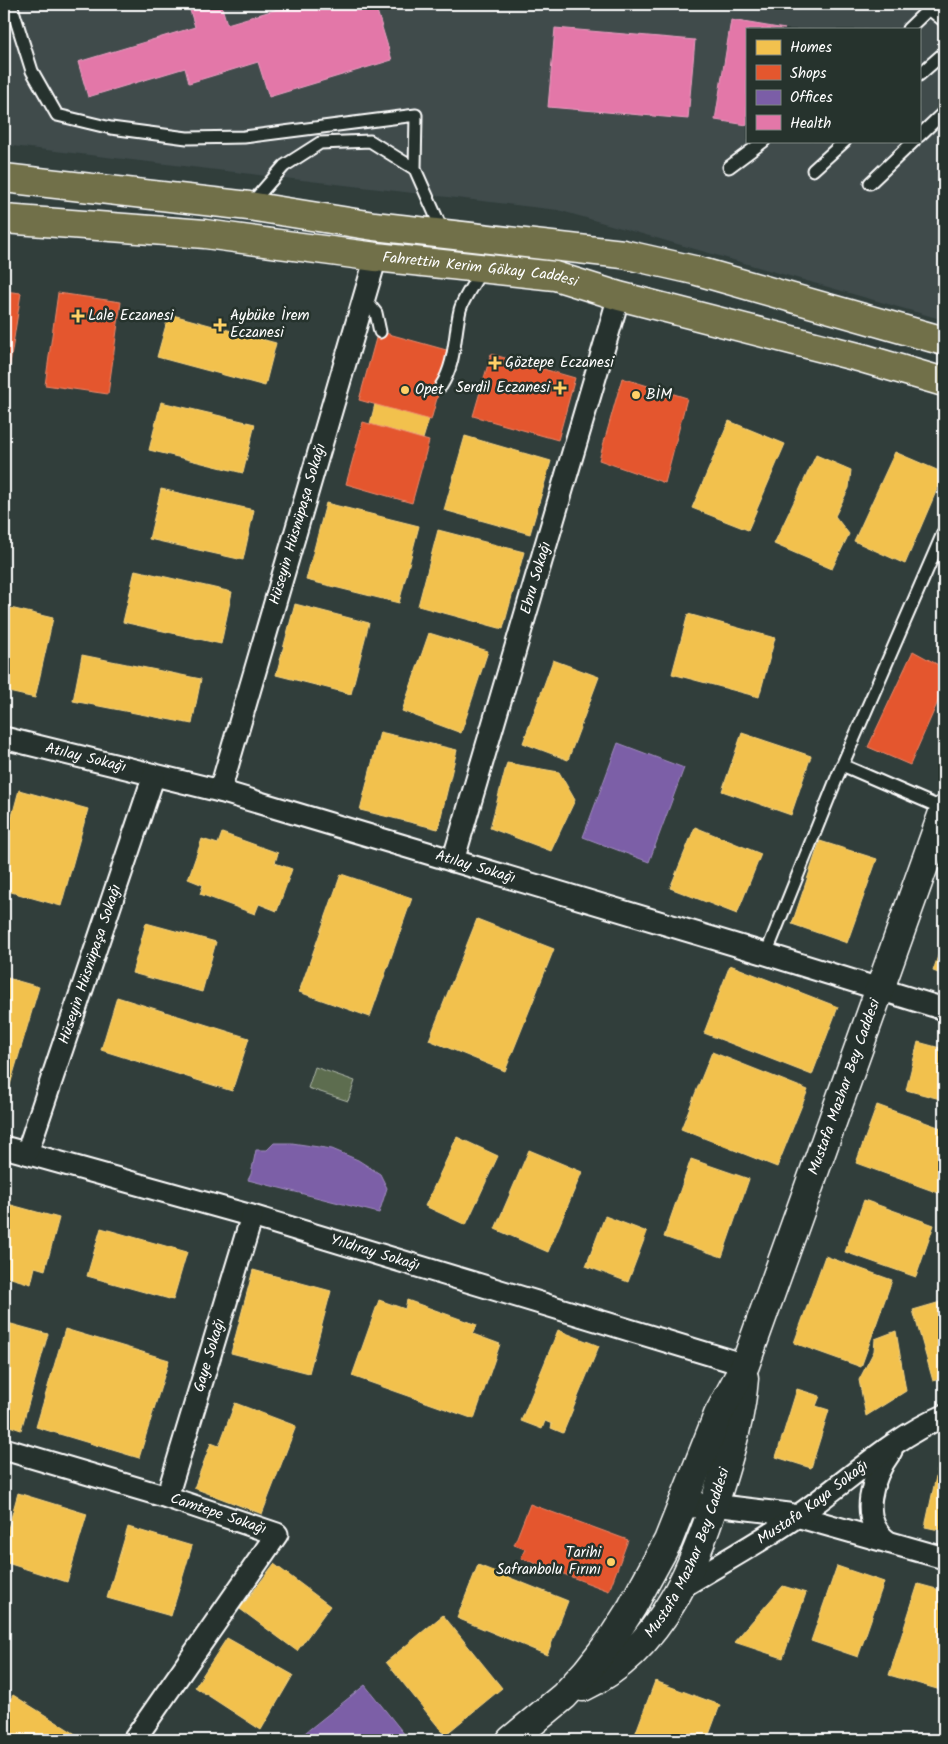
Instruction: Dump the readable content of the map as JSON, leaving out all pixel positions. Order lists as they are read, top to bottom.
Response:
{
  "streets": {
    "main road": ["Fahrettin Kerim Gökay Caddesi", "Mustafa Mazhar Bey Caddesi"],
    "street": [
      "Hüseyin Hüsnüpaşa Sokağı",
      "Ebru Sokağı",
      "Atılay Sokağı",
      "Yıldıray Sokağı",
      "Gaye Sokağı",
      "Mustafa Kaya Sokağı",
      "Camtepe Sokağı"
    ]
  },
  "crossings": [
    ["Fahrettin Kerim Gökay Caddesi", "Hüseyin Hüsnüpaşa Sokağı"],
    ["Fahrettin Kerim Gökay Caddesi", "Ebru Sokağı"],
    ["Hüseyin Hüsnüpaşa Sokağı", "Atılay Sokağı"],
    ["Hüseyin Hüsnüpaşa Sokağı", "Yıldıray Sokağı"],
    ["Ebru Sokağı", "Atılay Sokağı"],
    ["Atılay Sokağı", "Mustafa Mazhar Bey Caddesi"],
    ["Mustafa Mazhar Bey Caddesi", "Yıldıray Sokağı"],
    ["Mustafa Mazhar Bey Caddesi", "Mustafa Kaya Sokağı"],
    ["Yıldıray Sokağı", "Gaye Sokağı"],
    ["Gaye Sokağı", "Camtepe Sokağı"]
  ],
  "places": {
    "health": [
      "Lale Eczanesi",
      "Aybüke İrem Eczanesi",
      "Göztepe Eczanesi",
      "Serdil Eczanesi"
    ],
    "other": ["Opet", "BİM", "Tarihi Safranbolu Fırını"]
  },
  "legend": [
    "Homes",
    "Shops",
    "Offices",
    "Health"
  ]
}
